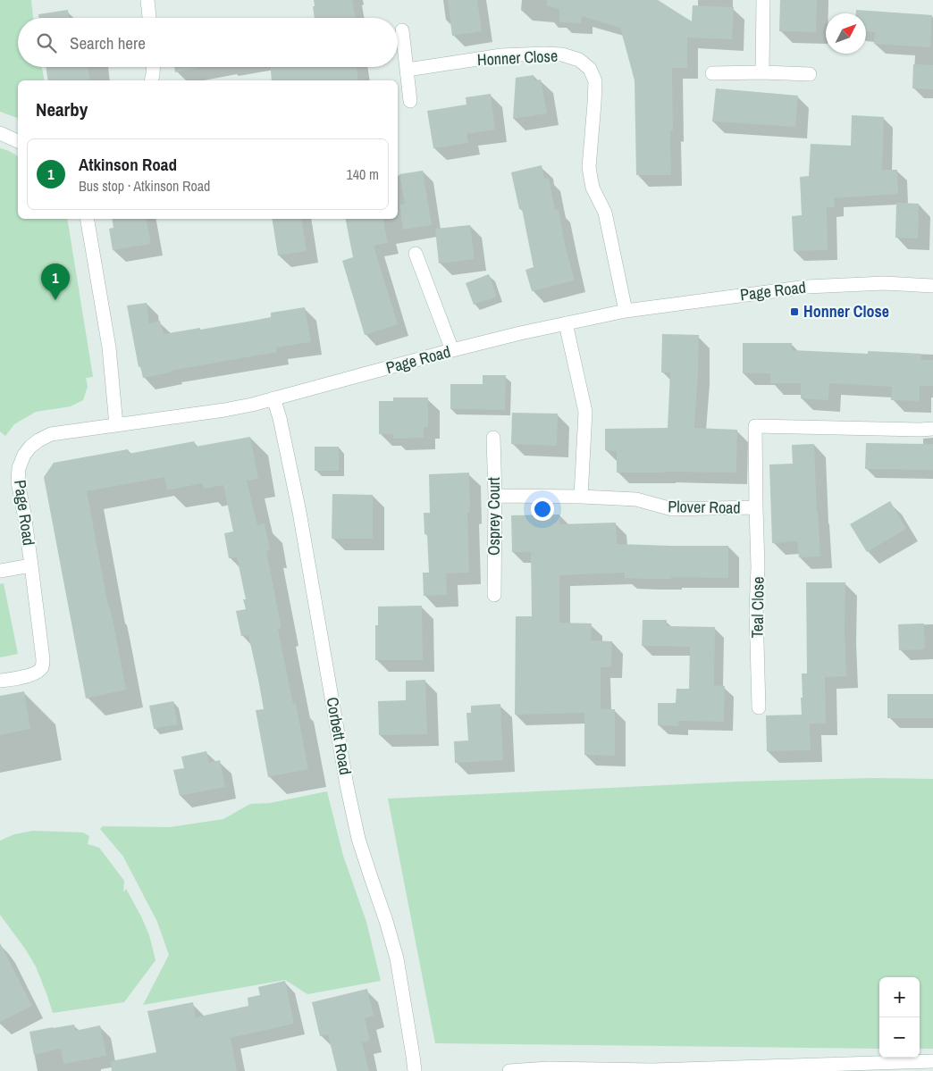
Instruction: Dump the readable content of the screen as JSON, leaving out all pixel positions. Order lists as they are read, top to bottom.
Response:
{
  "streets": {
    "street": [
      "Honner Close",
      "Page Road",
      "Plover Road",
      "Osprey Court",
      "Teal Close",
      "Corbett Road"
    ]
  },
  "crossings": [
    ["Honner Close", "Page Road"],
    ["Page Road", "Corbett Road"],
    ["Plover Road", "Osprey Court"],
    ["Plover Road", "Teal Close"]
  ],
  "places": {
    "transit": ["Honner Close"]
  },
  "north": "top right",
  "page": {
    "search": "Search here",
    "heading": "Nearby",
    "list": [
      {
        "mark": "1",
        "name": "Atkinson Road",
        "note": "Bus stop · Atkinson Road",
        "value": "140 m"
      }
    ],
    "pins": "1",
    "map_buttons": ["+", "−"]
  }
}
